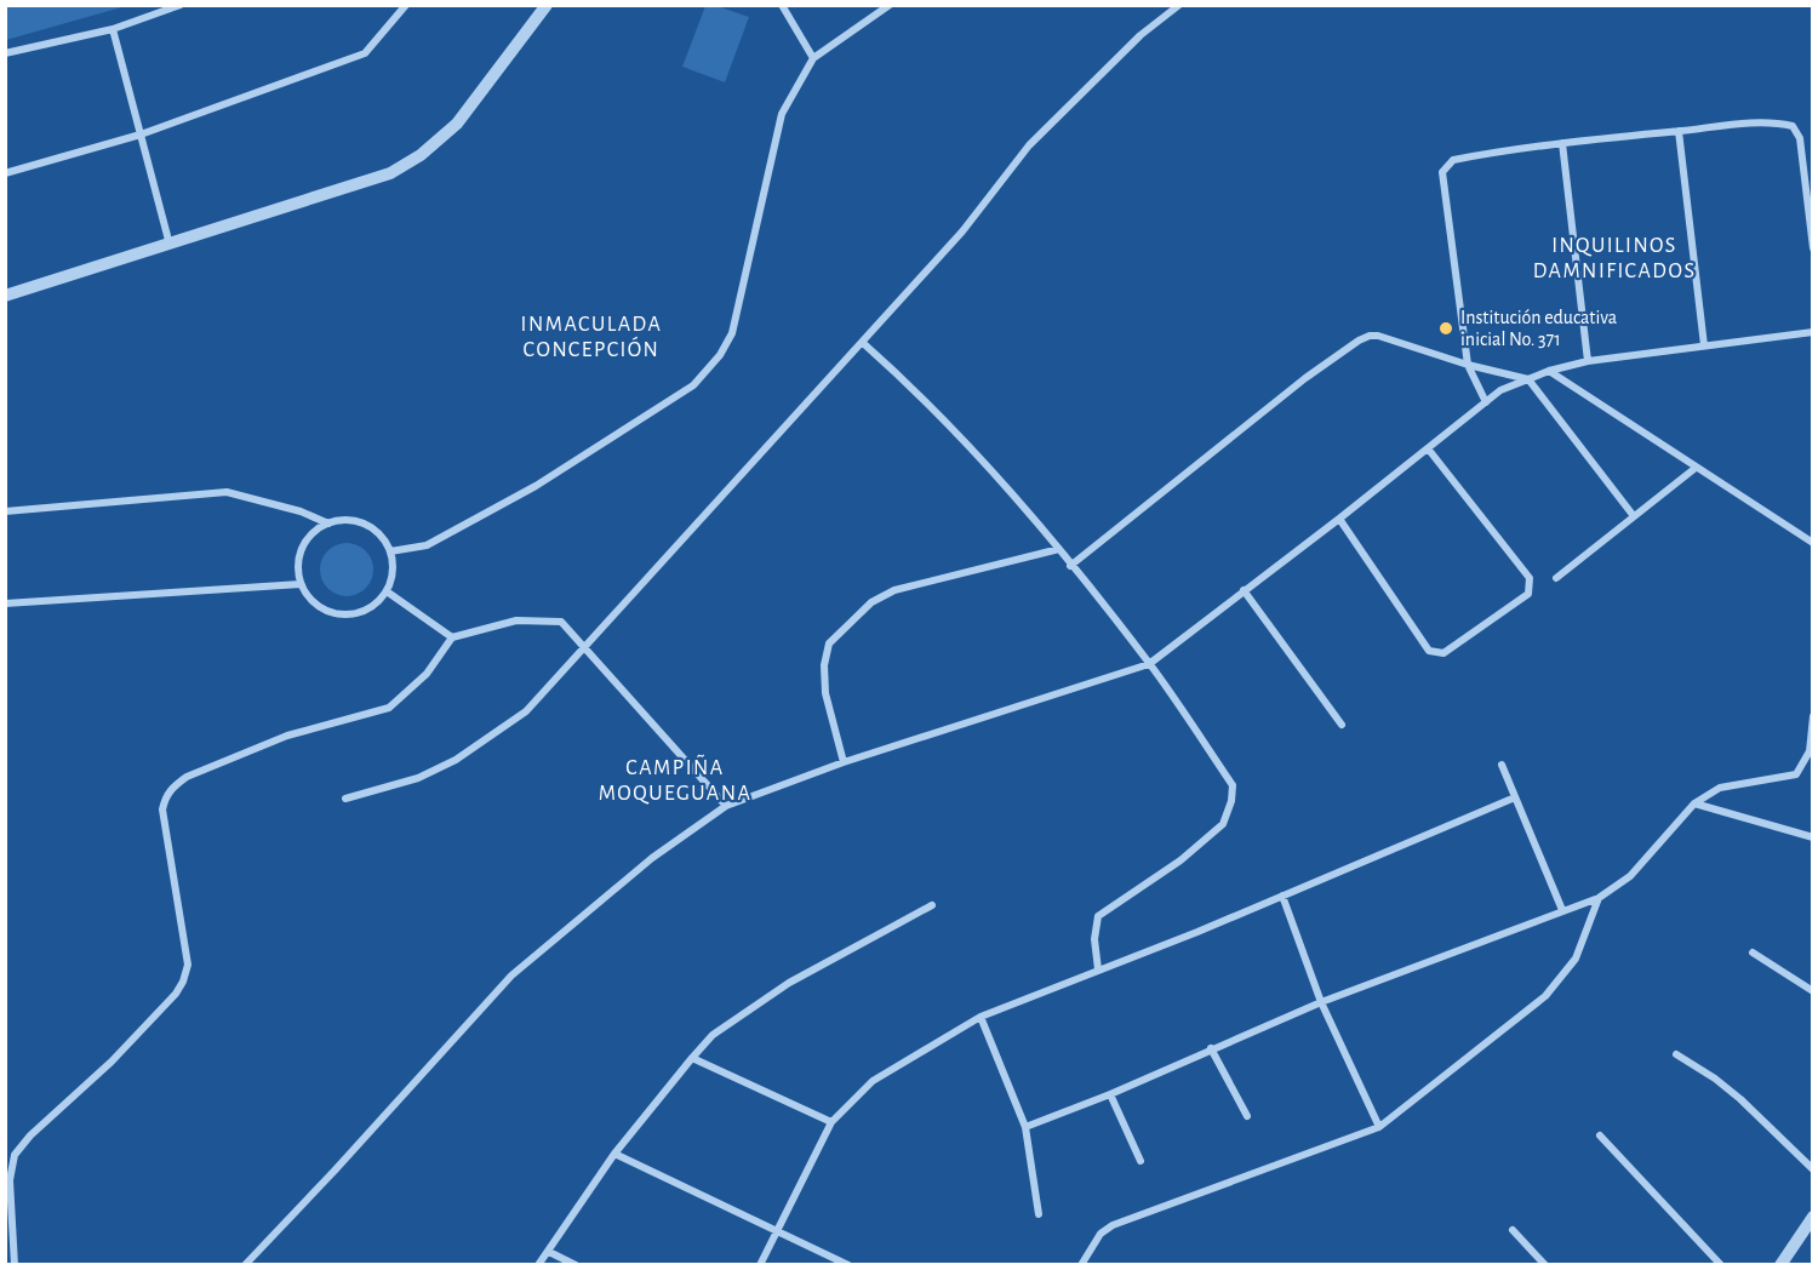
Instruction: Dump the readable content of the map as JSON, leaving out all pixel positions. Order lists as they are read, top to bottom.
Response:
{
  "districts": ["INQUILINOS DAMNIFICADOS", "INMACULADA CONCEPCIÓN", "CAMPIÑA MOQUEGUANA"],
  "places": ["Institución educativa inicial No. 371"]
}
